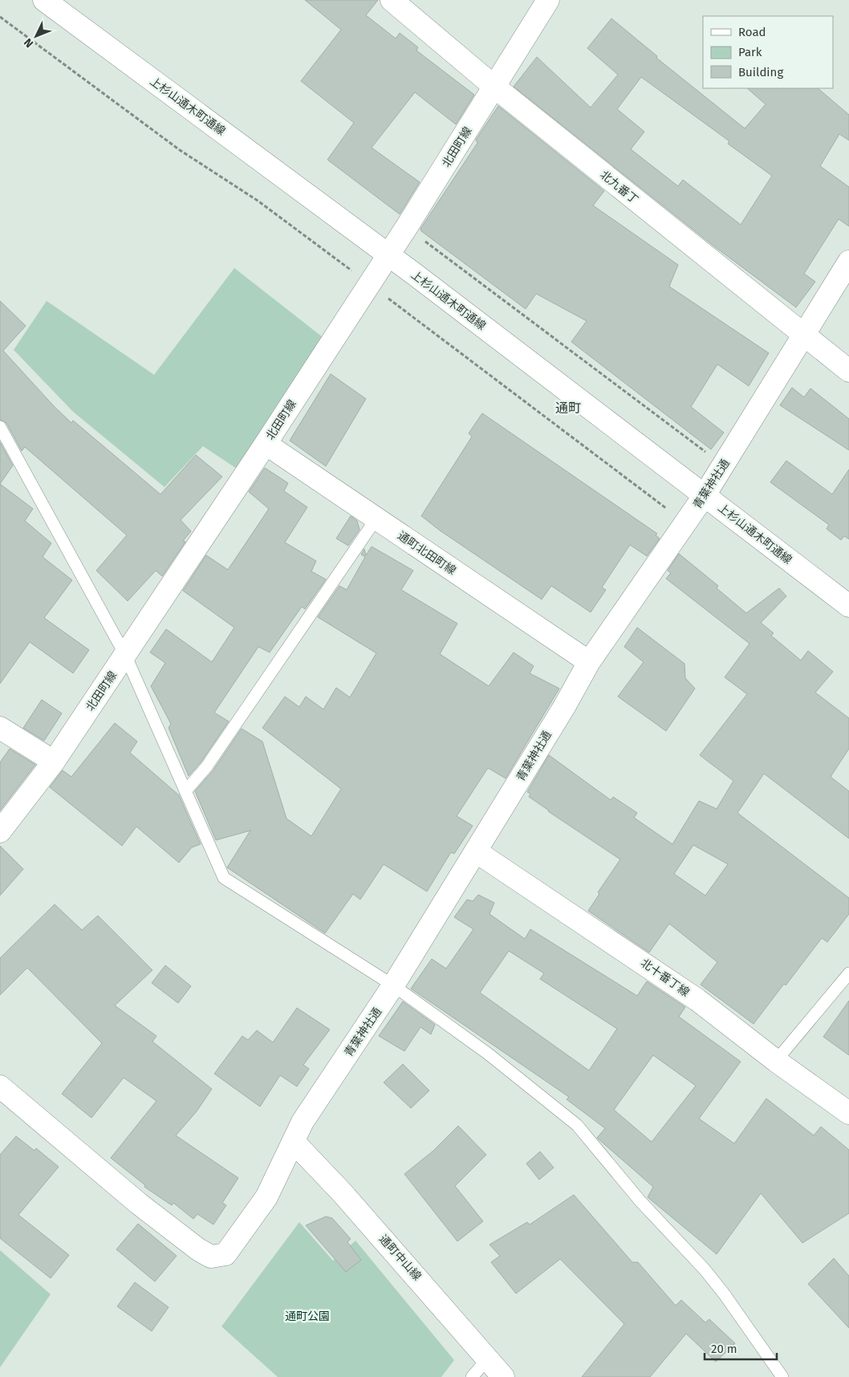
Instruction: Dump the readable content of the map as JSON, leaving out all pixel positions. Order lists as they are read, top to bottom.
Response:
{
  "streets": {
    "street": [
      "上杉山通木町通線",
      "北田町線",
      "北九番丁",
      "青葉神社通",
      "通町北田町線",
      "北十番丁線",
      "通町中山線"
    ]
  },
  "crossings": [
    ["上杉山通木町通線", "北田町線"],
    ["上杉山通木町通線", "青葉神社通"],
    ["北田町線", "北九番丁"],
    ["北田町線", "通町北田町線"],
    ["北九番丁", "青葉神社通"],
    ["青葉神社通", "通町北田町線"],
    ["青葉神社通", "北十番丁線"],
    ["青葉神社通", "通町中山線"]
  ],
  "districts": ["通町"],
  "parks": ["通町公園"],
  "legend": ["Road", "Park", "Building"],
  "scale_bar": "20 m",
  "north": "bottom left"
}
